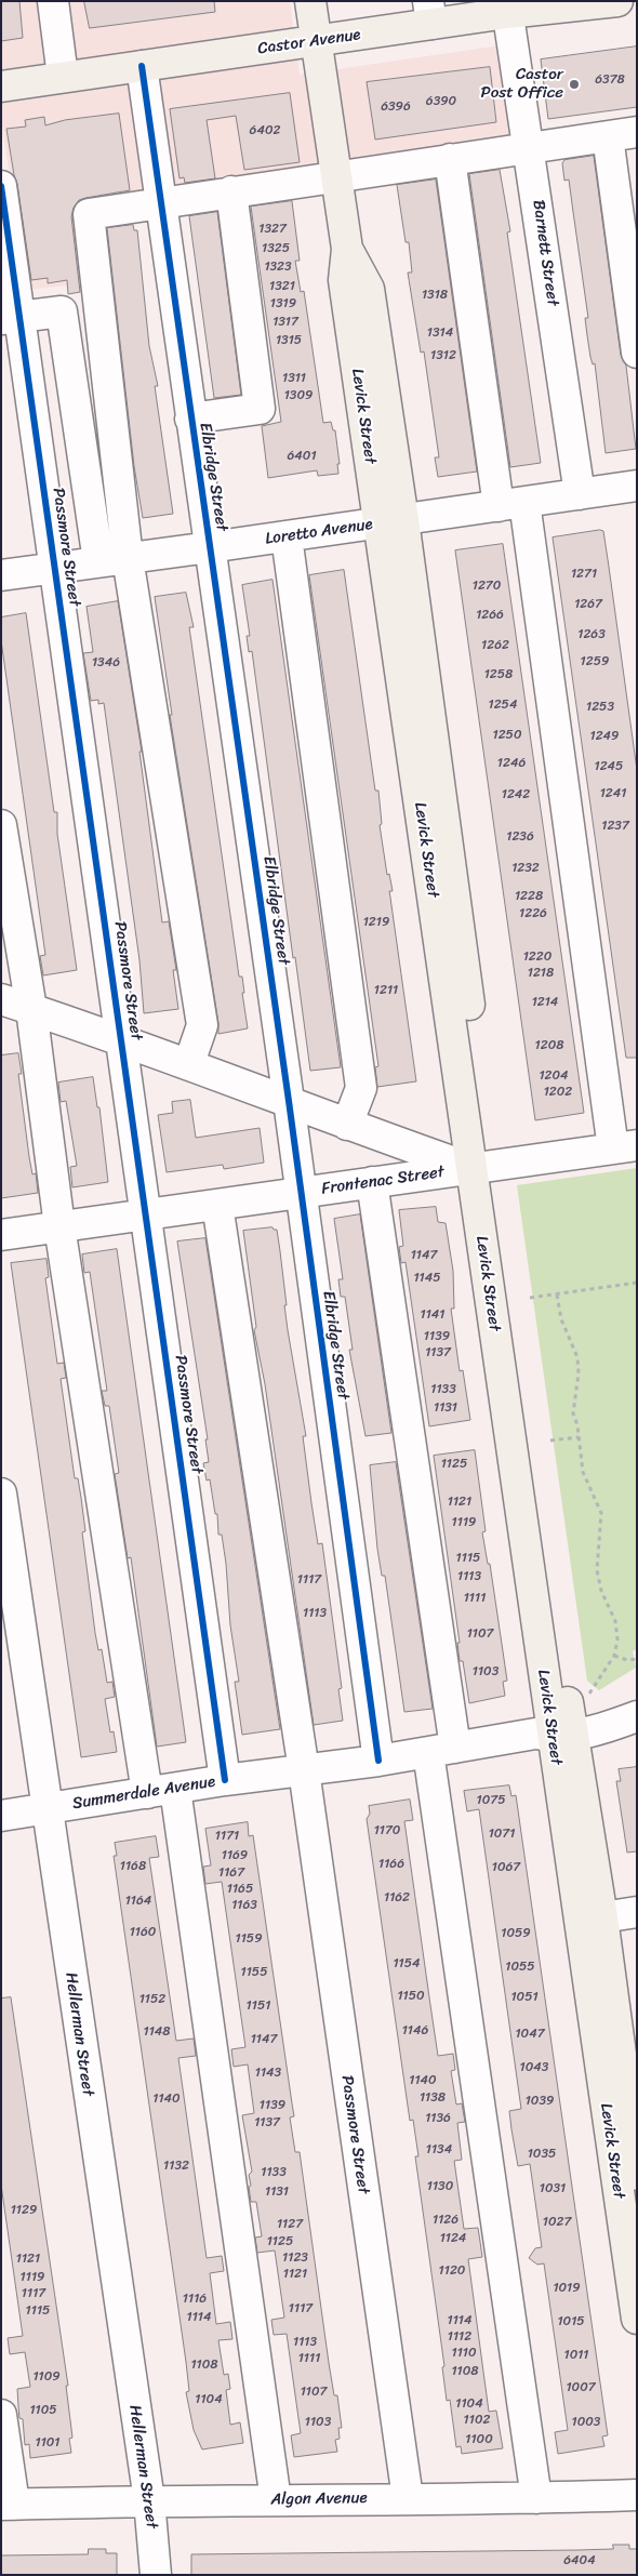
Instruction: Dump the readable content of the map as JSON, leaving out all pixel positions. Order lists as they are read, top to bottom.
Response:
{
  "streets": {
    "main road": ["Castor Avenue", "Levick Street"],
    "street": [
      "Barnett Street",
      "Elbridge Street",
      "Loretto Avenue",
      "Passmore Street",
      "Frontenac Street",
      "Summerdale Avenue",
      "Hellerman Street",
      "Algon Avenue"
    ]
  },
  "crossings": [
    ["Castor Avenue", "Barnett Street"],
    ["Castor Avenue", "Levick Street"],
    ["Castor Avenue", "Elbridge Street"],
    ["Barnett Street", "Loretto Avenue"],
    ["Levick Street", "Loretto Avenue"],
    ["Levick Street", "Frontenac Street"],
    ["Levick Street", "Summerdale Avenue"],
    ["Elbridge Street", "Loretto Avenue"],
    ["Elbridge Street", "Frontenac Street"],
    ["Elbridge Street", "Summerdale Avenue"],
    ["Loretto Avenue", "Passmore Street"],
    ["Passmore Street", "Frontenac Street"],
    ["Passmore Street", "Summerdale Avenue"],
    ["Passmore Street", "Algon Avenue"],
    ["Summerdale Avenue", "Hellerman Street"],
    ["Hellerman Street", "Algon Avenue"]
  ],
  "places": ["Castor Post Office"],
  "house_numbers": [
    "6378",
    "6390",
    "6396",
    "6402",
    "1327",
    "1325",
    "1323",
    "1321",
    "1318",
    "1319",
    "1317",
    "1314",
    "1315",
    "1312",
    "1311",
    "1309",
    "6401",
    "1271",
    "1270",
    "1267",
    "1266",
    "1263",
    "1262",
    "1259",
    "1346",
    "1258",
    "1254",
    "1253",
    "1250",
    "1249",
    "1246",
    "1245",
    "1241",
    "1242",
    "1237",
    "1236",
    "1232",
    "1228",
    "1226",
    "1219",
    "1220",
    "1218",
    "1211",
    "1214",
    "1208",
    "1204",
    "1202",
    "1147",
    "1145",
    "1141",
    "1139",
    "1137",
    "1133",
    "1131",
    "1125",
    "1121",
    "1119",
    "1115",
    "1113",
    "1117",
    "1111",
    "1113",
    "1107",
    "1103",
    "1075",
    "1170",
    "1071",
    "1171",
    "1169",
    "1166",
    "1168",
    "1067",
    "1167",
    "1165",
    "1162",
    "1164",
    "1163",
    "1160",
    "1059",
    "1159",
    "1154",
    "1055",
    "1155",
    "1150",
    "1051",
    "1152",
    "1151",
    "1146",
    "1148",
    "1047",
    "1147",
    "1043",
    "1143",
    "1140",
    "1138",
    "1140",
    "1039",
    "1139",
    "1136",
    "1137",
    "1134",
    "1035",
    "1132",
    "1133",
    "1130",
    "1031",
    "1131",
    "1129",
    "1126",
    "1027",
    "1127",
    "1124",
    "1125",
    "1123",
    "1121",
    "1120",
    "1121",
    "1119",
    "1019",
    "1117",
    "1116",
    "1117",
    "1115",
    "1114",
    "1114",
    "1015",
    "1112",
    "1113",
    "1110",
    "1011",
    "1111",
    "1108",
    "1108",
    "1109",
    "1007",
    "1107",
    "1104",
    "1104",
    "1105",
    "1102",
    "1103",
    "1003",
    "1100",
    "1101",
    "6404"
  ]
}
